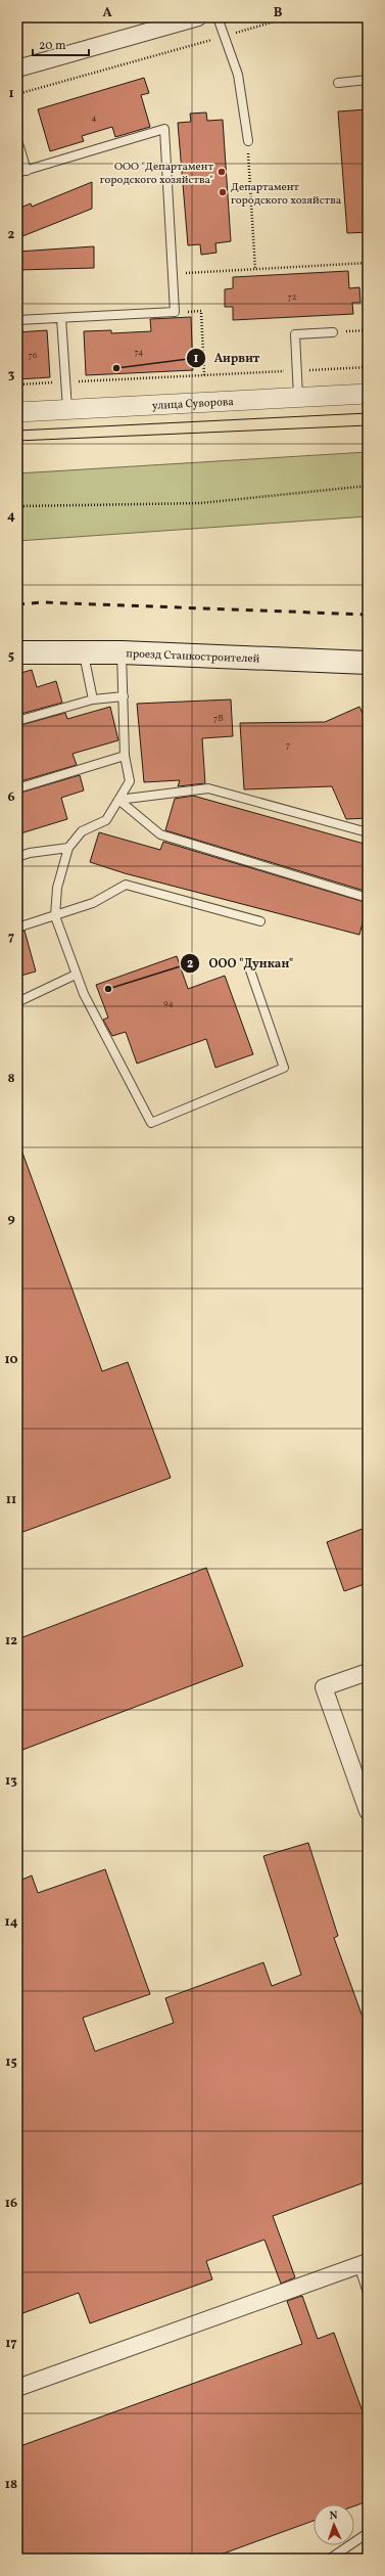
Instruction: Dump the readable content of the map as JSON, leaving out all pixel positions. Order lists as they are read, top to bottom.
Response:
{
  "streets": {
    "main road": ["проезд Станкостроителей"],
    "street": ["улица Суворова"]
  },
  "places": [
    "ООО \"Департамент городского хозяйства\"",
    "Департамент городского хозяйства",
    "Аирвит",
    "ООО \"Дункан\""
  ],
  "house_numbers": [
    "4",
    "72",
    "74",
    "76",
    "7В",
    "7",
    "94"
  ],
  "scale_bar": "20 m",
  "north": "top",
  "grid": {
    "columns": ["A", "B"],
    "rows": [
      "1",
      "2",
      "3",
      "4",
      "5",
      "6",
      "7",
      "8",
      "9",
      "10",
      "11",
      "12",
      "13",
      "14",
      "15",
      "16",
      "17",
      "18"
    ]
  }
}
